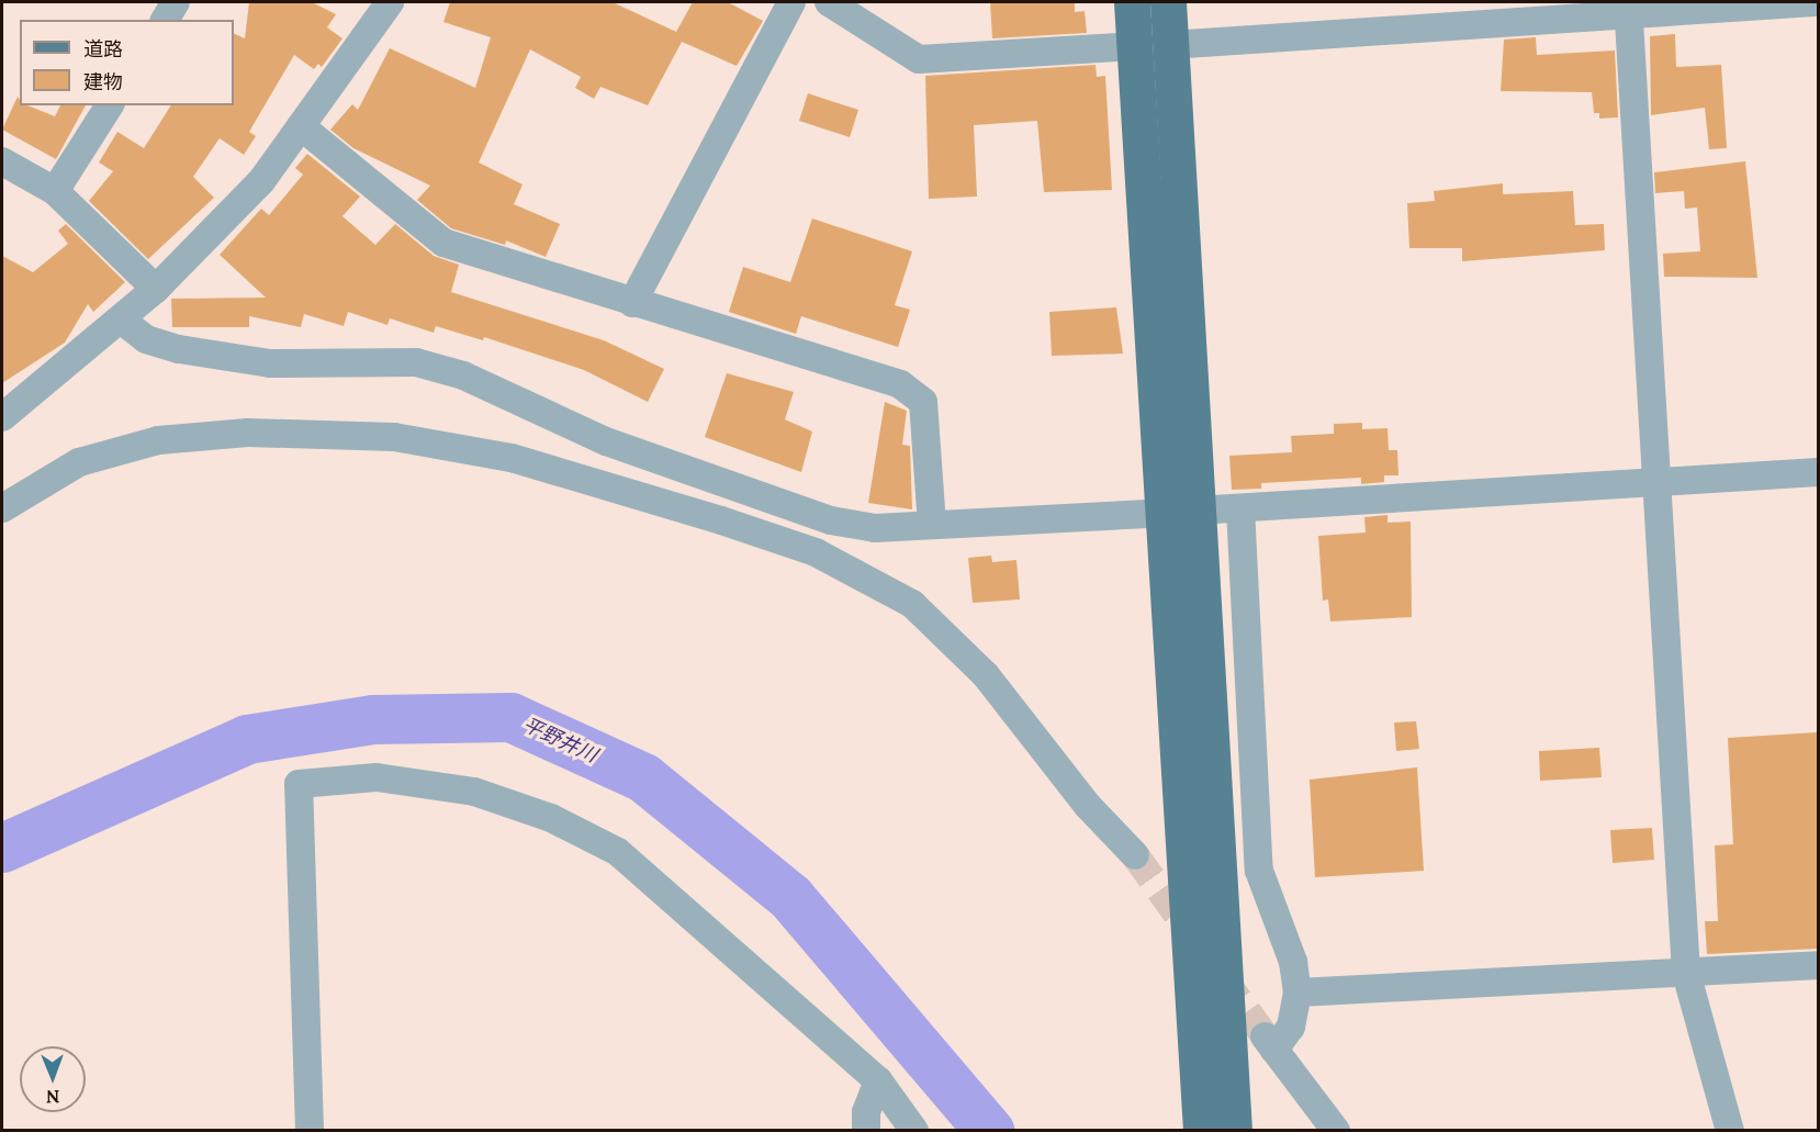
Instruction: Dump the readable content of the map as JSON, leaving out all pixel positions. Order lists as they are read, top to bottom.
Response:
{
  "water": ["平野井川"],
  "legend": ["道路", "建物"],
  "north": "bottom"
}
